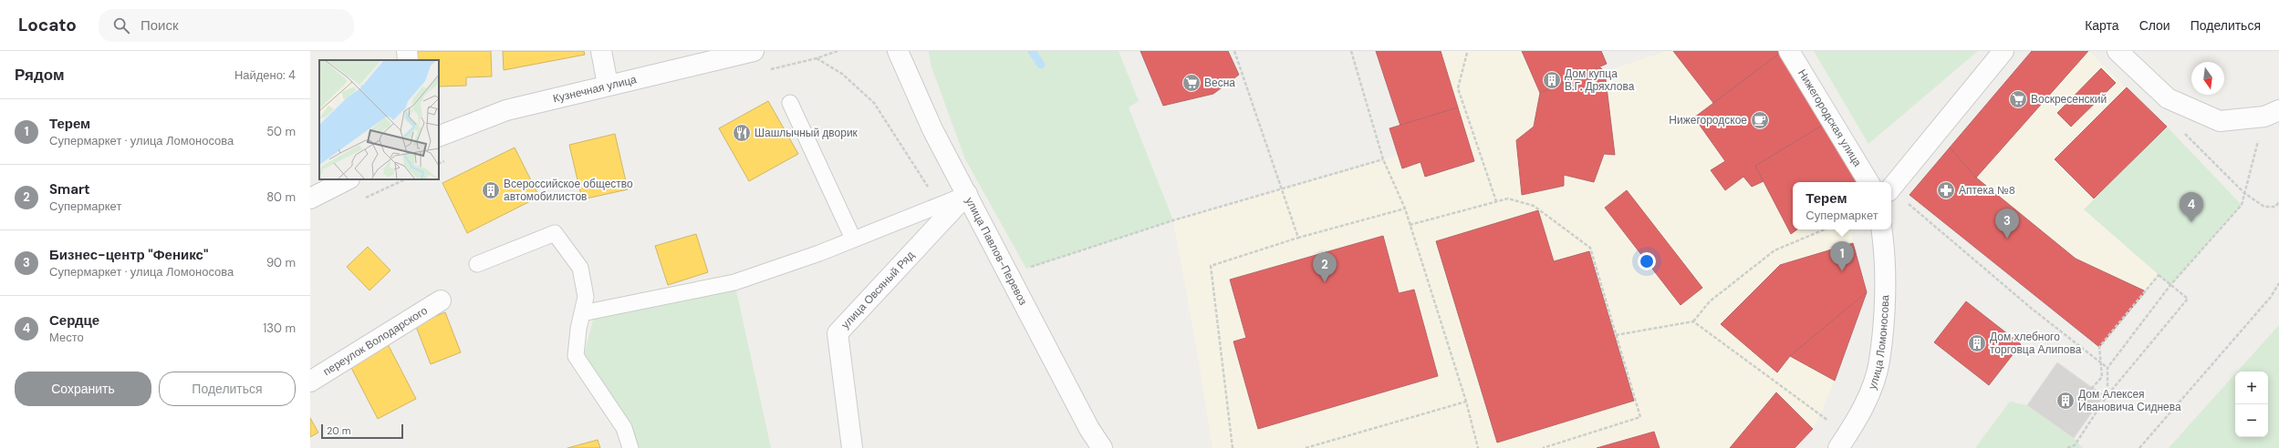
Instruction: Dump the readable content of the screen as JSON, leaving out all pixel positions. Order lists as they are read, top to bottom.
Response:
{
  "streets": {
    "street": [
      "Кузнечная улица",
      "Нижегородская улица",
      "улица Павлов-Перевоз",
      "улица Овсяный Ряд",
      "переулок Володарского",
      "улица Ломоносова"
    ]
  },
  "crossings": [
    ["улица Павлов-Перевоз", "улица Овсяный Ряд"]
  ],
  "places": {
    "building": [
      "Дом купца В.Г. Дряхлова",
      "Всероссийское общество автомобилистов",
      "Дом хлебного торговца Алипова",
      "Дом Алексея Ивановича Сиднева"
    ],
    "supermarket": ["Весна", "Воскресенский"],
    "cafe": ["Нижегородское"],
    "restaurant": ["Шашлычный дворик"],
    "pharmacy": ["Аптека №8"]
  },
  "scale_bar": "20 m",
  "north": "bottom",
  "page": {
    "header": "Locato",
    "search": "Поиск",
    "nav": ["Карта", "Слои", "Поделиться"],
    "heading": ["Рядом", "Найдено: 4"],
    "list": [
      {
        "mark": "1",
        "name": "Терем",
        "note": "Супермаркет · улица Ломоносова",
        "value": "50 m"
      },
      {
        "mark": "2",
        "name": "Smart",
        "note": "Супермаркет",
        "value": "80 m"
      },
      {
        "mark": "3",
        "name": "Бизнес-центр \"Феникс\"",
        "note": "Супермаркет · улица Ломоносова",
        "value": "90 m"
      },
      {
        "mark": "4",
        "name": "Сердце",
        "note": "Место",
        "value": "130 m"
      }
    ],
    "popup": ["Терем", "Супермаркет"],
    "pins": [
      "4",
      "3",
      "1",
      "2"
    ],
    "buttons": ["Сохранить", "Поделиться"],
    "map_buttons": ["+", "−"],
    "scale": "20 m"
  }
}
